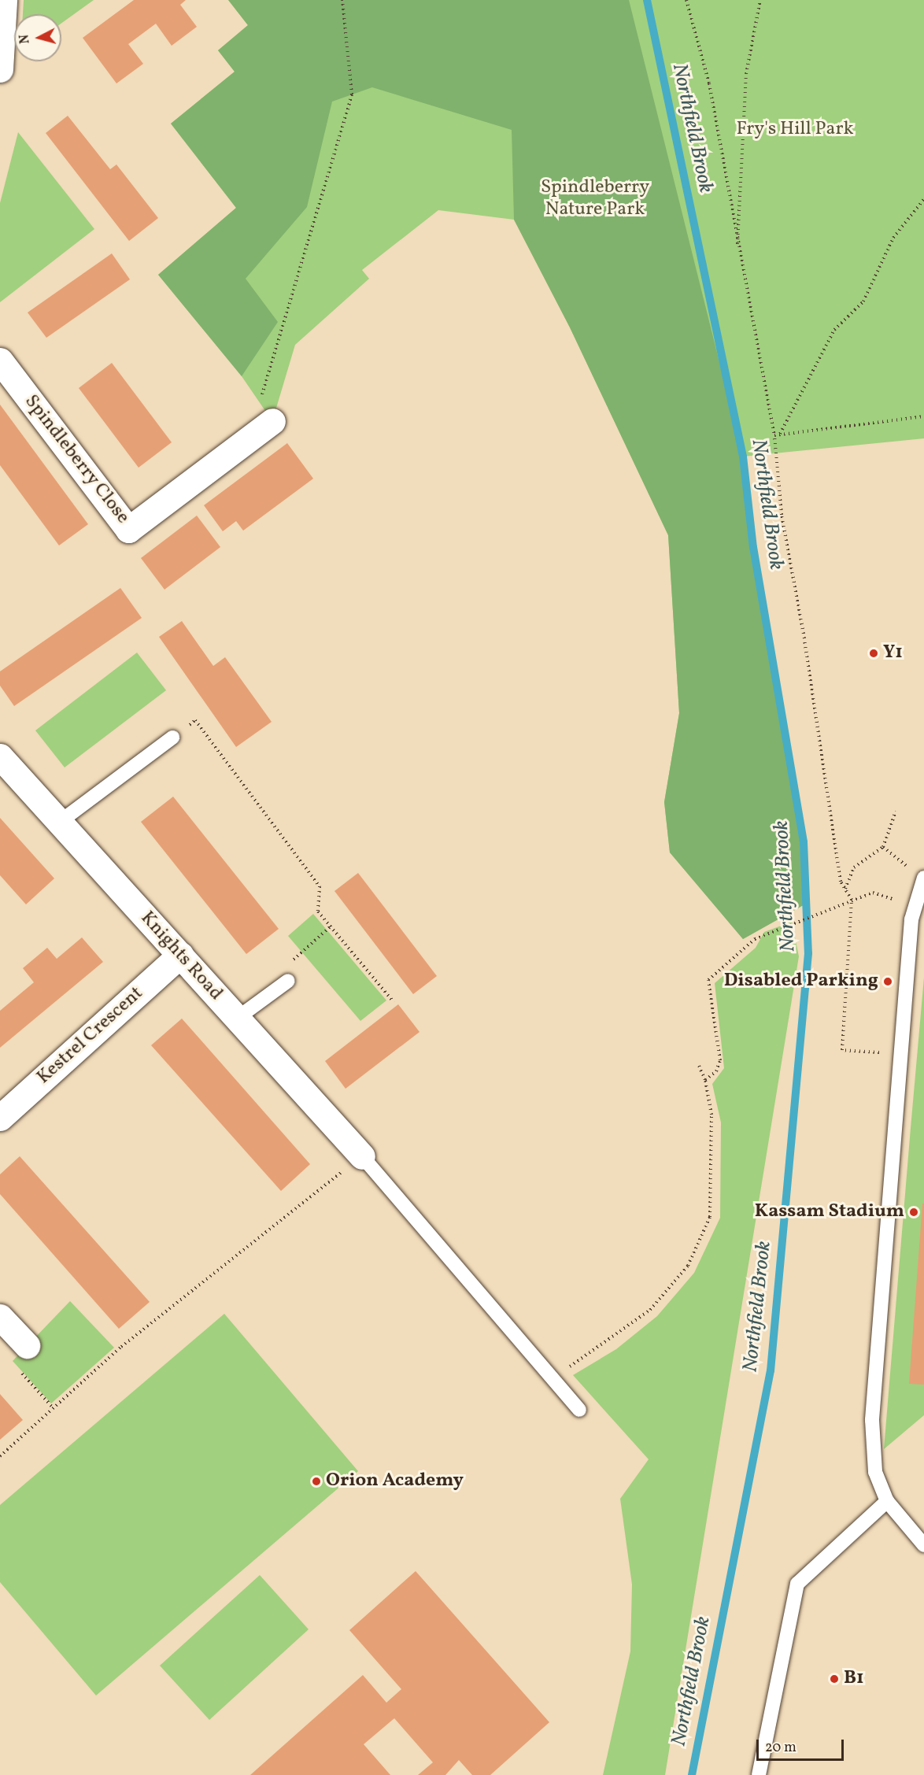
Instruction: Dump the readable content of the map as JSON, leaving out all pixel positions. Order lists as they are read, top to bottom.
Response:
{
  "streets": {
    "street": ["Spindleberry Close", "Knights Road", "Kestrel Crescent"]
  },
  "crossings": [
    ["Knights Road", "Kestrel Crescent"]
  ],
  "water": ["Northfield Brook"],
  "parks": ["Fry's Hill Park", "Spindleberry Nature Park"],
  "places": [
    "Y1",
    "Disabled Parking",
    "Kassam Stadium",
    "Orion Academy",
    "B1"
  ],
  "scale_bar": "20 m",
  "north": "left"
}
